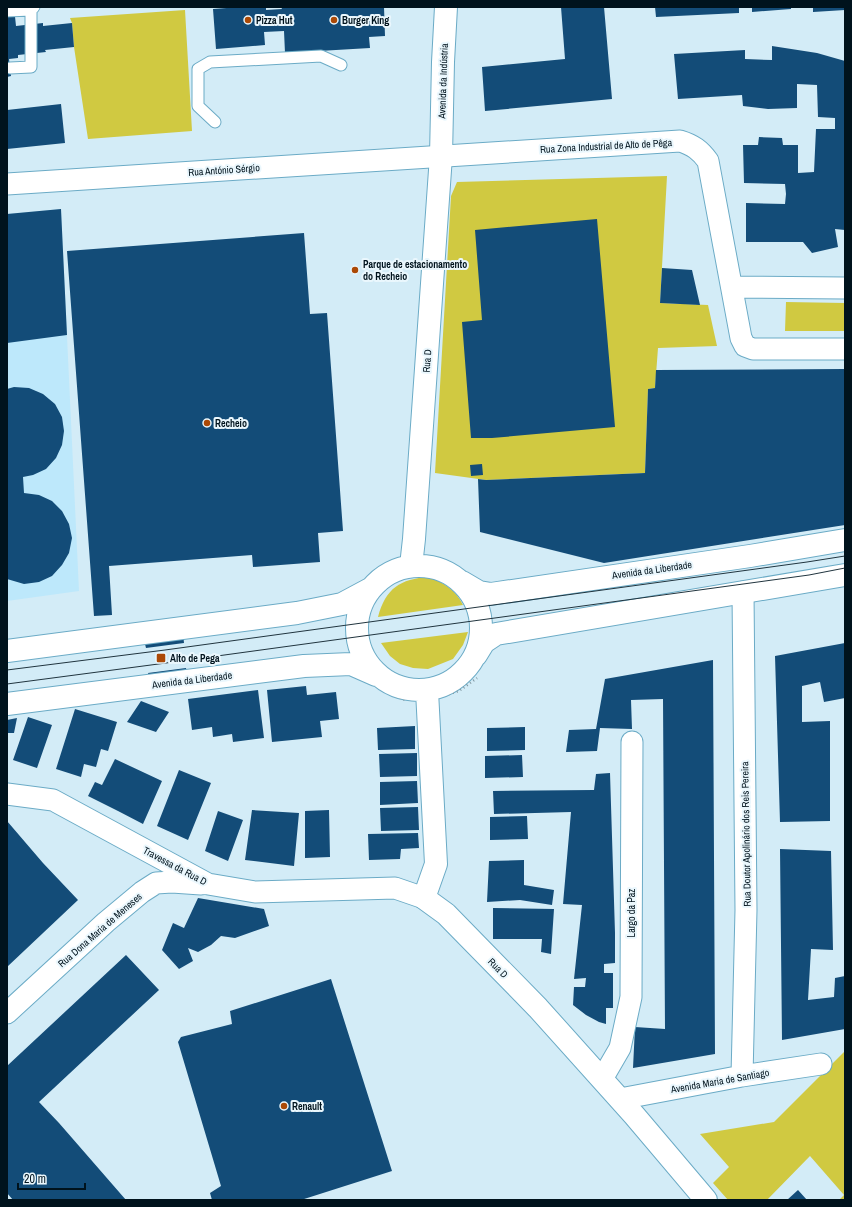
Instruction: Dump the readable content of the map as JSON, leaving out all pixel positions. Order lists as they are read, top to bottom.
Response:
{
  "streets": {
    "street": [
      "Avenida da Indústria",
      "Rua Zona Industrial de Alto de Pêga",
      "Rua António Sérgio",
      "Rua D",
      "Avenida da Liberdade",
      "Rua Doutor Apolinário dos Reis Pereira",
      "Travessa da Rua D",
      "Largo da Paz",
      "Rua Dona Maria de Meneses",
      "Avenida Maria de Santiago"
    ]
  },
  "crossings": [
    ["Avenida da Indústria", "Rua Zona Industrial de Alto de Pêga"],
    ["Avenida da Indústria", "Rua António Sérgio"],
    ["Avenida da Indústria", "Rua D"],
    ["Rua Zona Industrial de Alto de Pêga", "Rua António Sérgio"],
    ["Rua Zona Industrial de Alto de Pêga", "Rua D"],
    ["Rua António Sérgio", "Rua D"],
    ["Rua D", "Avenida da Liberdade"],
    ["Rua D", "Travessa da Rua D"],
    ["Rua D", "Largo da Paz"],
    ["Rua D", "Avenida Maria de Santiago"],
    ["Rua Doutor Apolinário dos Reis Pereira", "Avenida Maria de Santiago"],
    ["Travessa da Rua D", "Rua Dona Maria de Meneses"]
  ],
  "places": {
    "other": [
      "Pizza Hut",
      "Burger King",
      "Parque de estacionamento do Recheio",
      "Recheio",
      "Renault"
    ],
    "transit": ["Alto de Pega"]
  },
  "scale_bar": "20 m"
}
